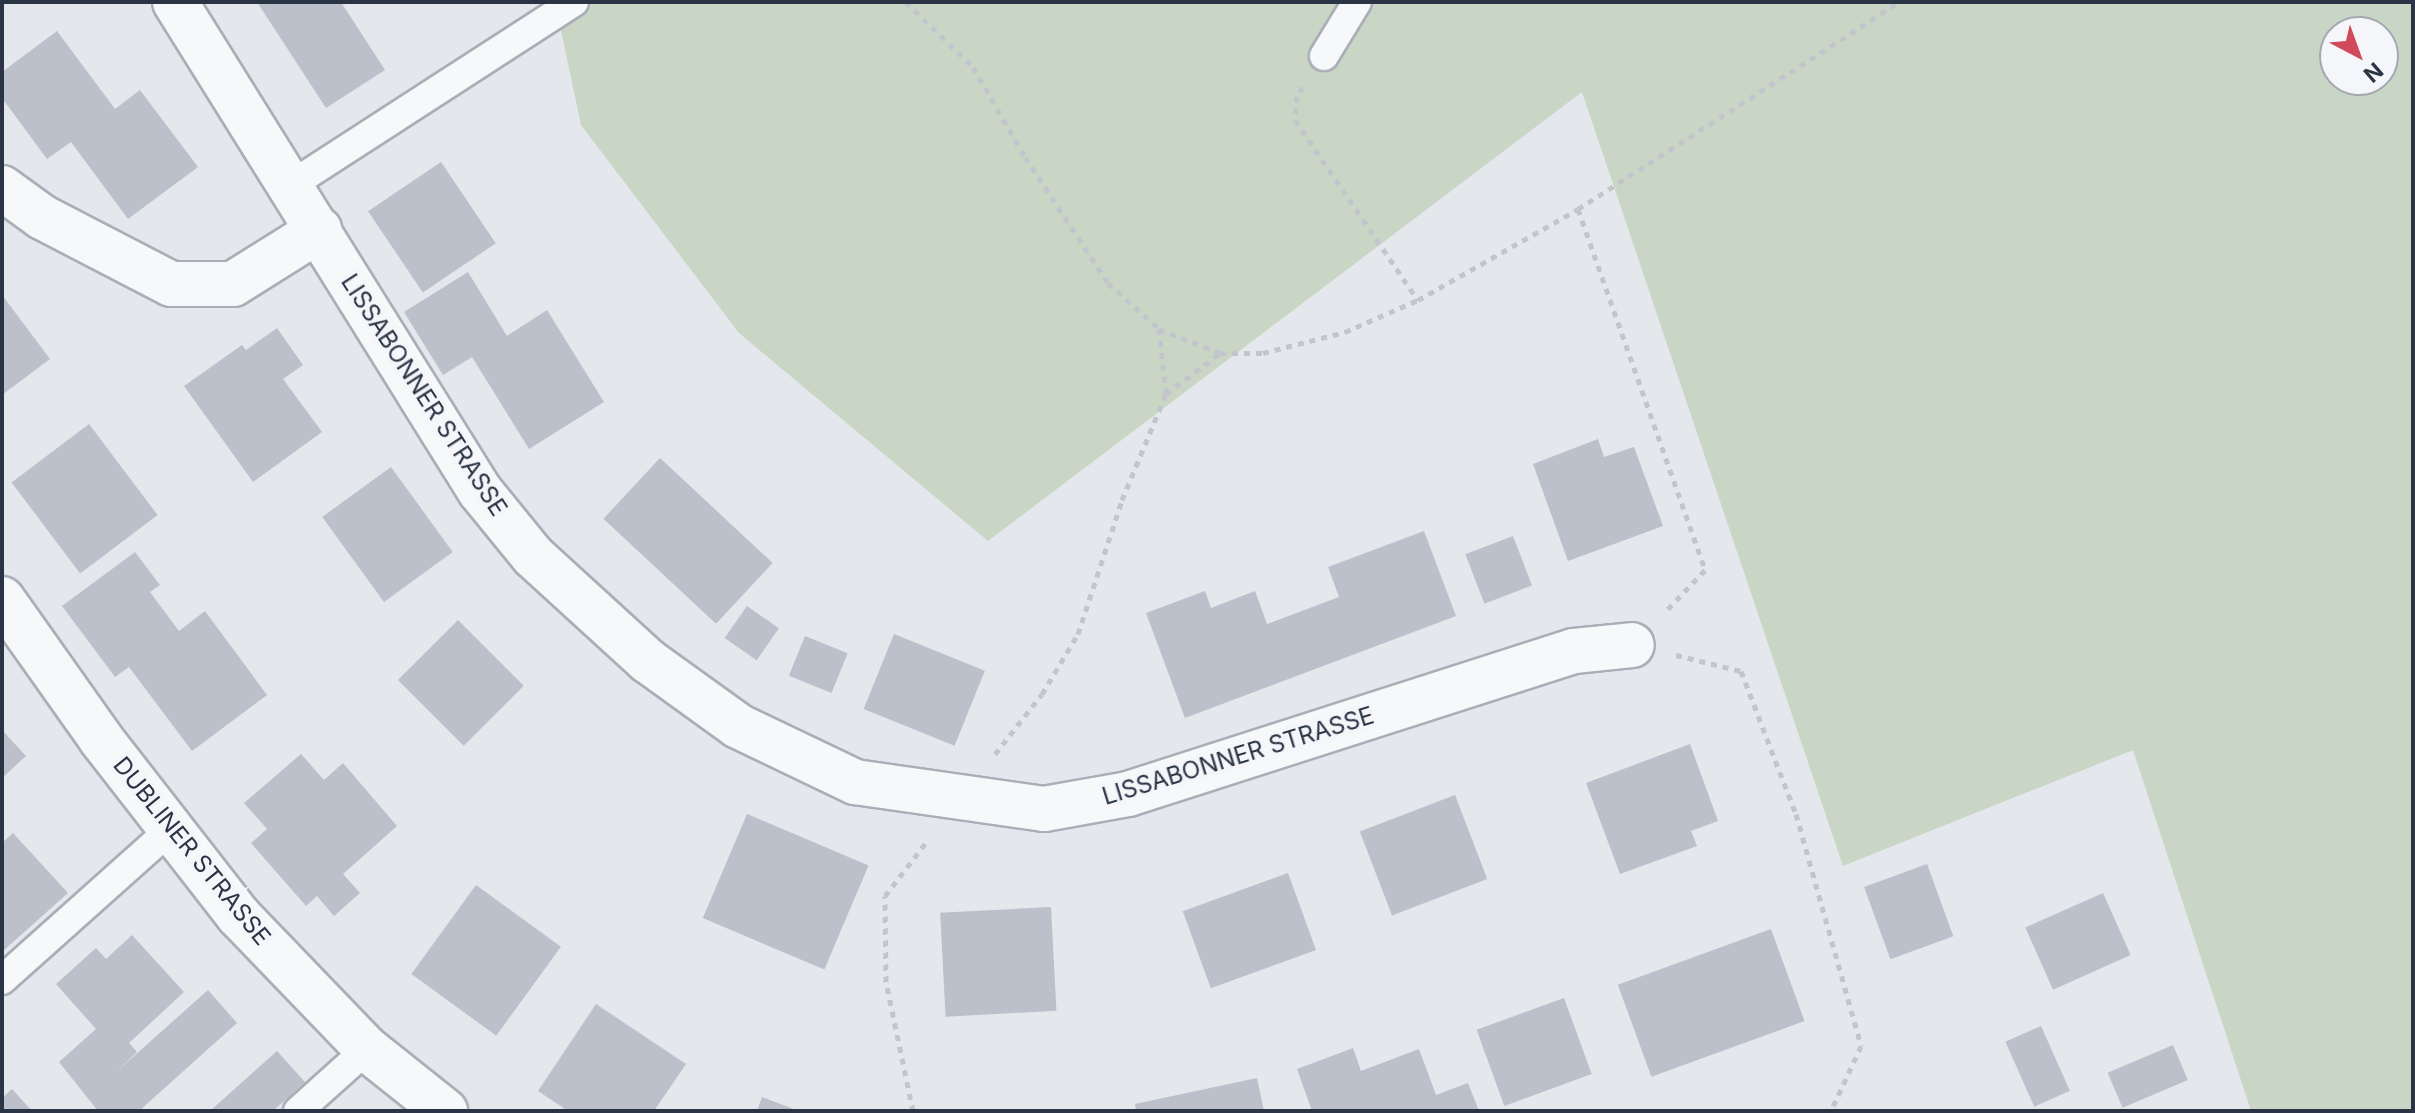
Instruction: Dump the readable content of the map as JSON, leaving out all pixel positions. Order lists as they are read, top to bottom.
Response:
{
  "streets": {
    "street": ["LISSABONNER STRASSE", "DUBLINER STRASSE"]
  },
  "north": "bottom right"
}
